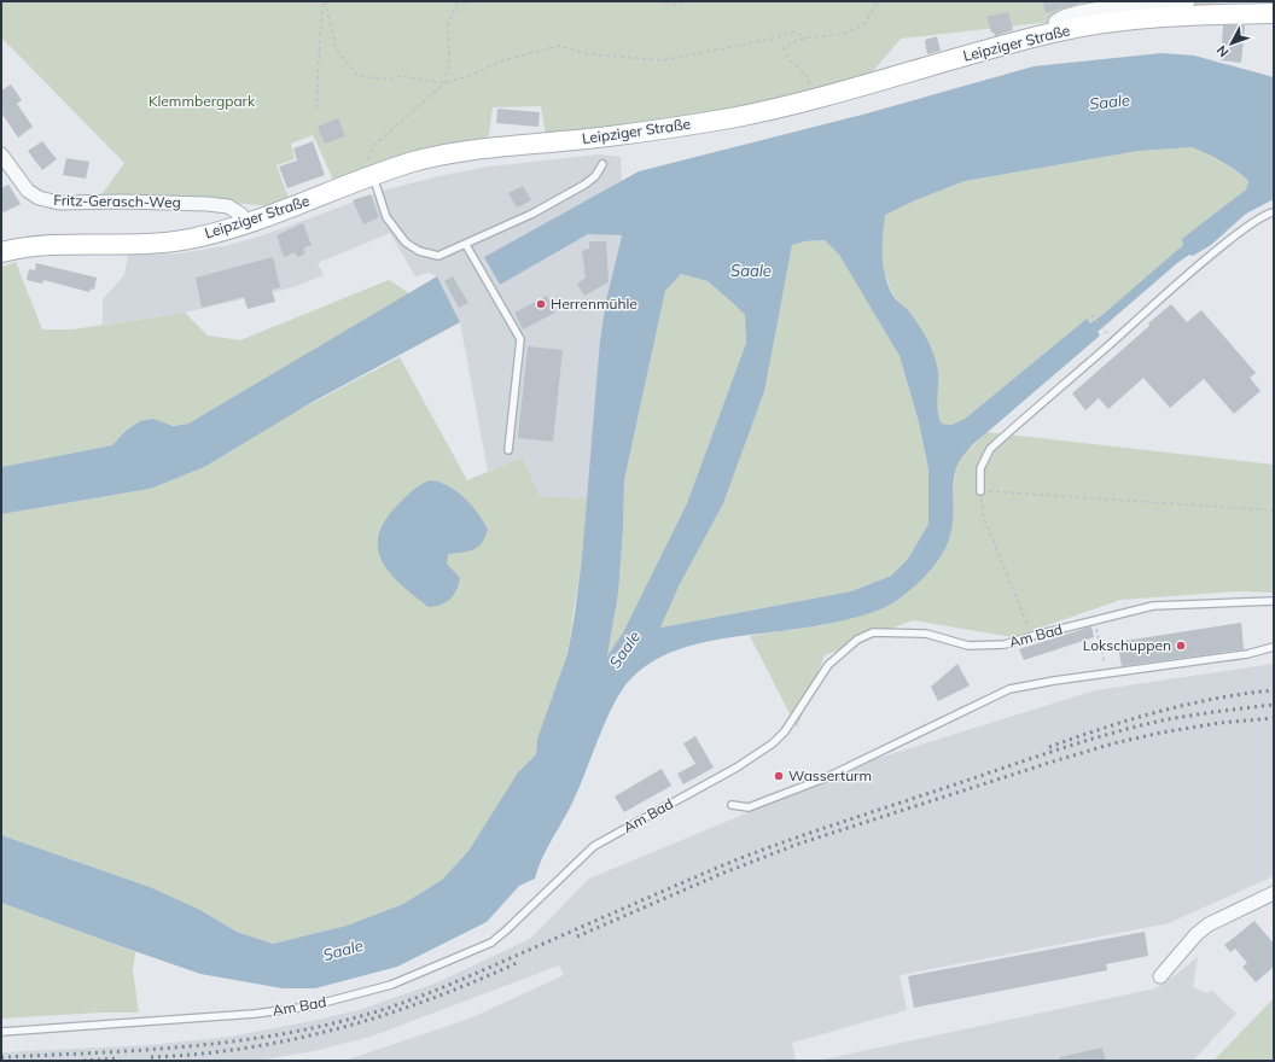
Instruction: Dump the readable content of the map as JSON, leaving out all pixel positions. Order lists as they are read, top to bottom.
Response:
{
  "streets": {
    "street": ["Leipziger Straße", "Fritz-Gerasch-Weg"],
    "lane": ["Am Bad"]
  },
  "crossings": [
    ["Leipziger Straße", "Fritz-Gerasch-Weg"]
  ],
  "water": ["Saale"],
  "parks": ["Klemmbergpark"],
  "places": ["Herrenmühle", "Lokschuppen", "Wasserturm"],
  "north": "bottom left"
}
